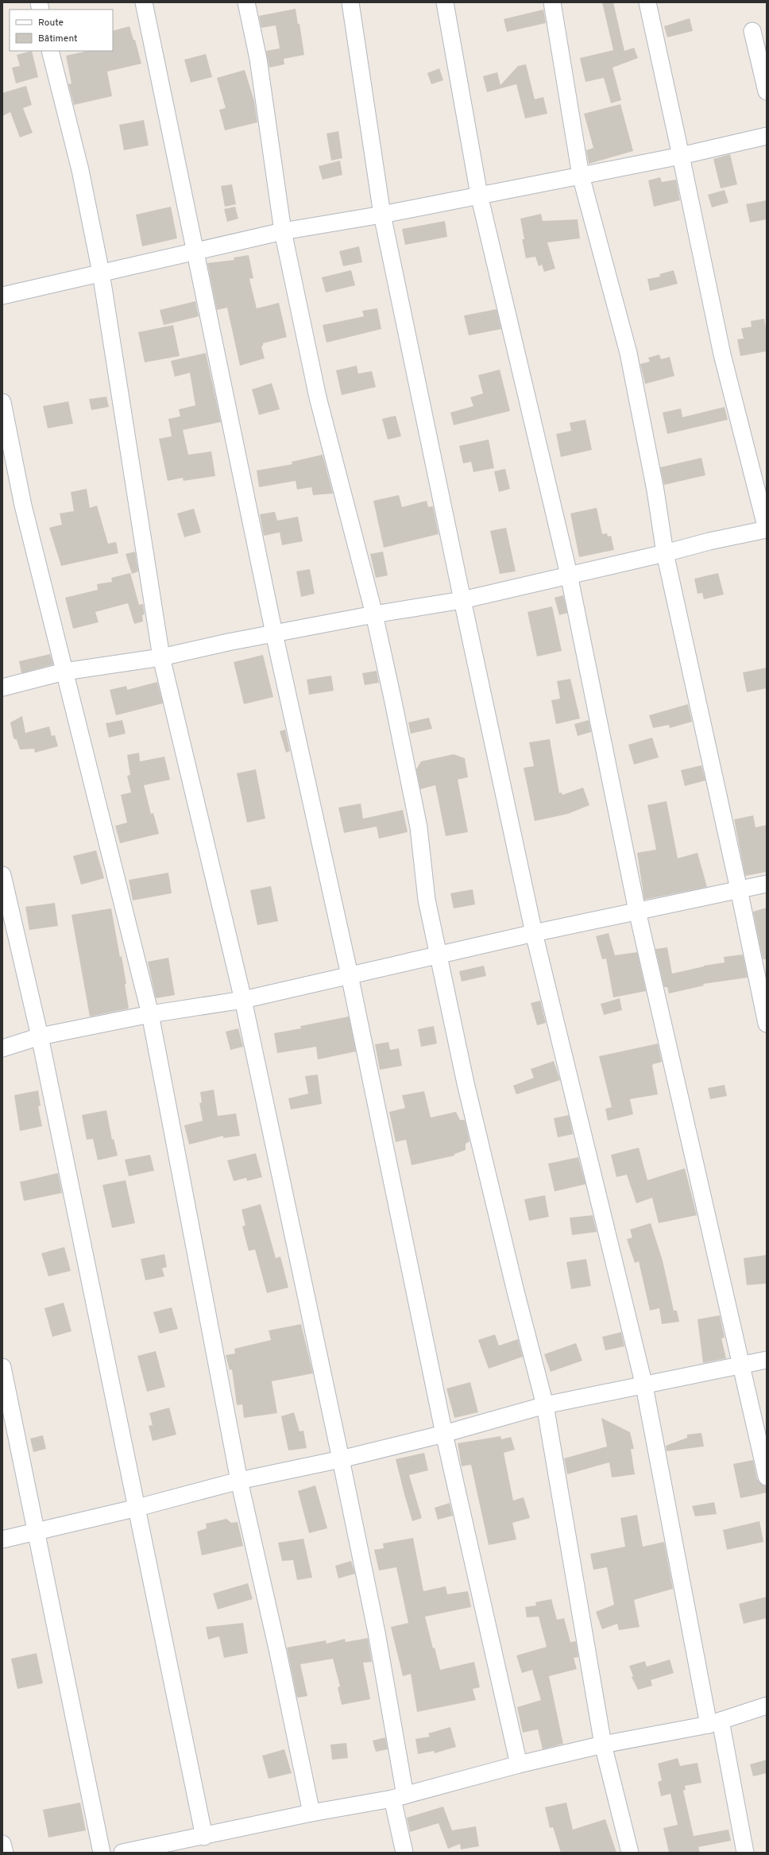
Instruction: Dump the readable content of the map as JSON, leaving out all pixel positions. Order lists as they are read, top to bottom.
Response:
{
  "legend": ["Route", "Bâtiment"]
}
